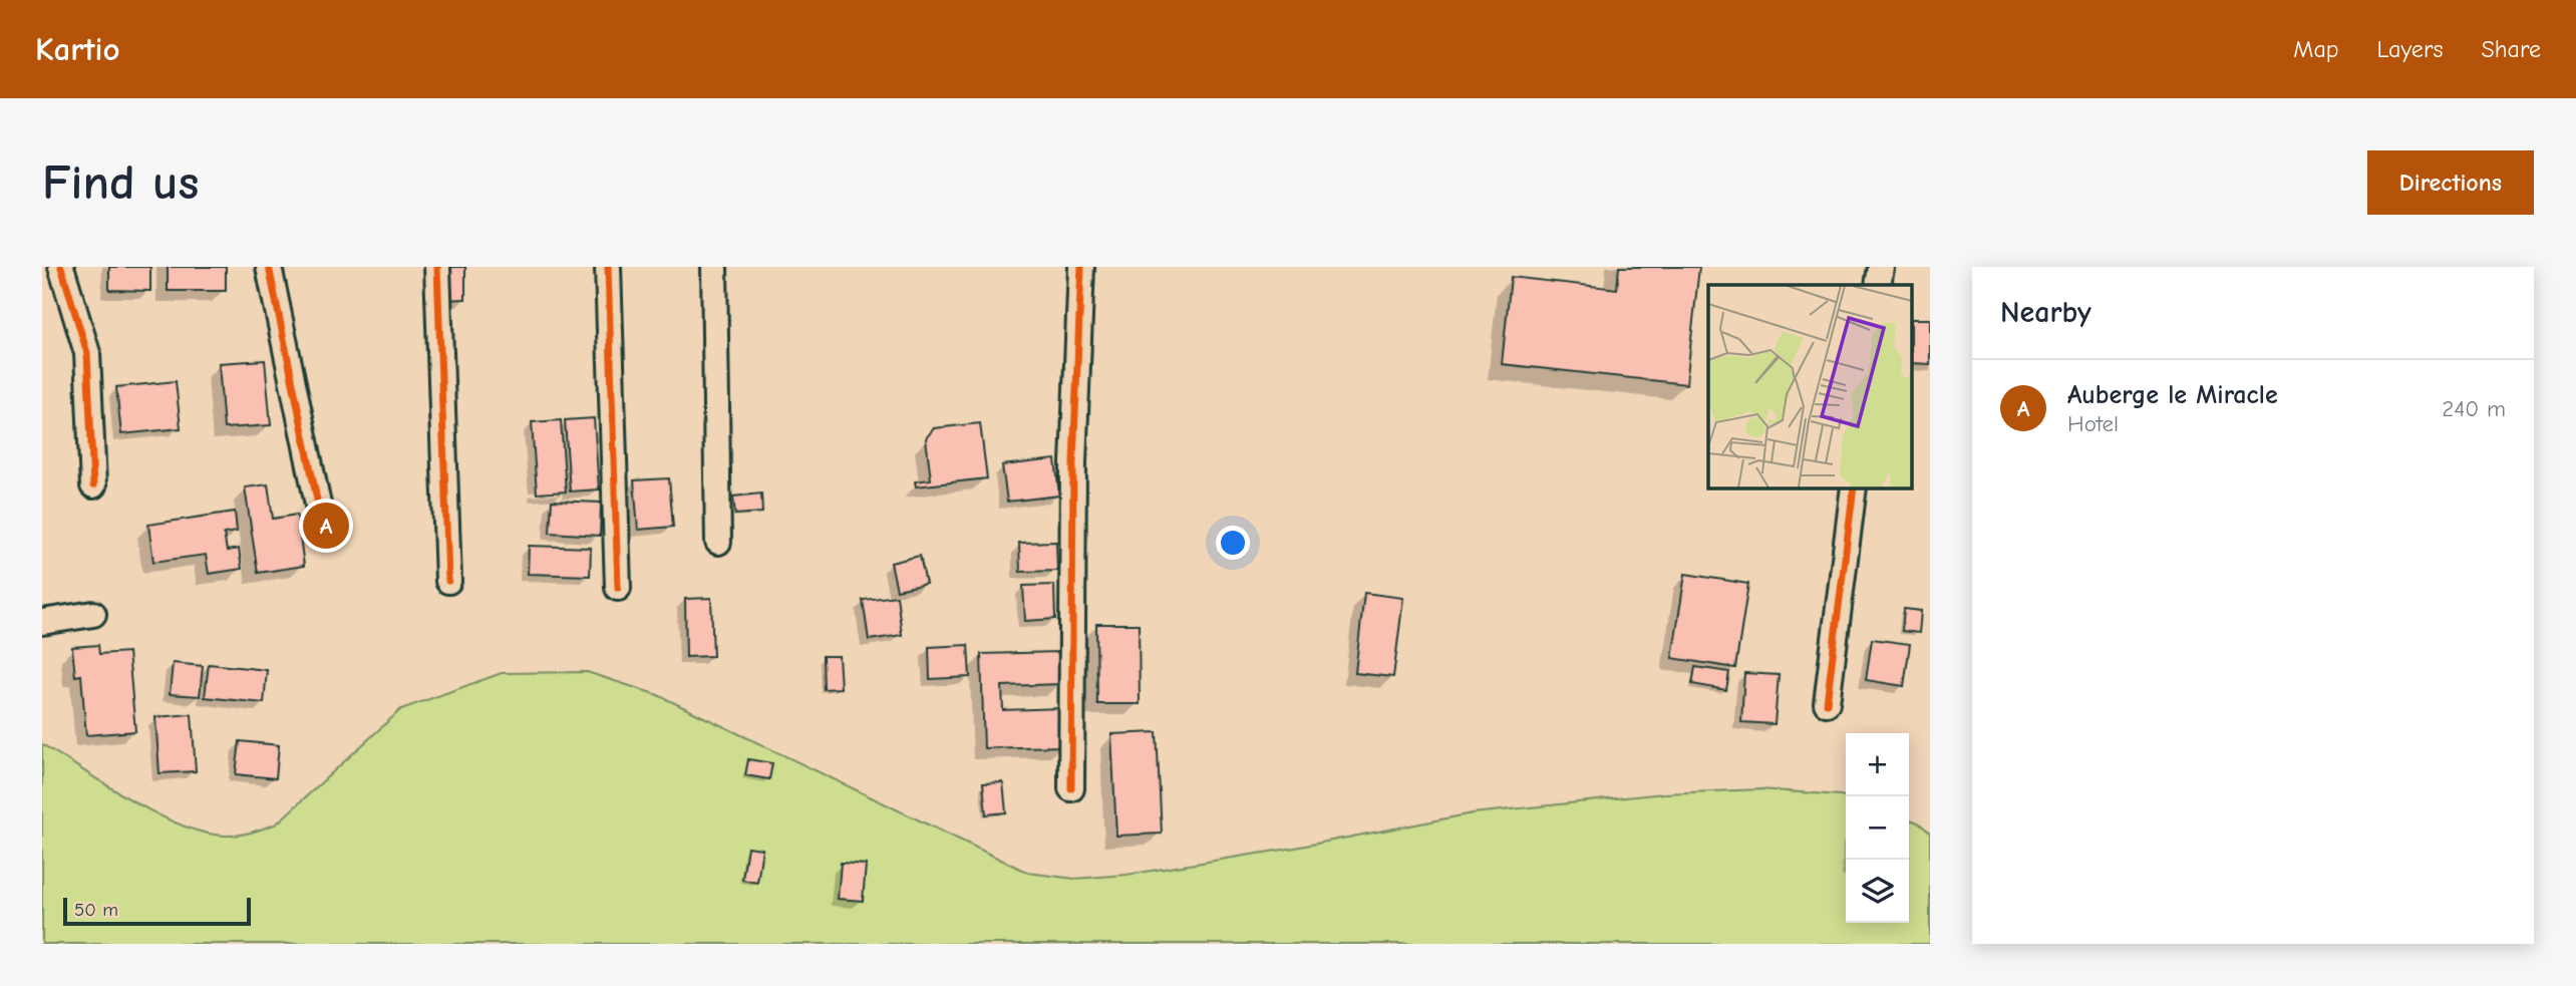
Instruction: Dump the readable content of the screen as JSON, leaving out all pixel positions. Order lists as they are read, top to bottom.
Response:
{
  "scale_bar": "50 m",
  "page": {
    "header": "Kartio",
    "nav": ["Map", "Layers", "Share"],
    "buttons": "Directions",
    "title": "Find us",
    "heading": "Nearby",
    "list": [
      {
        "mark": "A",
        "name": "Auberge le Miracle",
        "note": "Hotel",
        "value": "240 m"
      }
    ],
    "pins": "A",
    "map_buttons": ["+", "−"],
    "scale": "50 m"
  }
}
